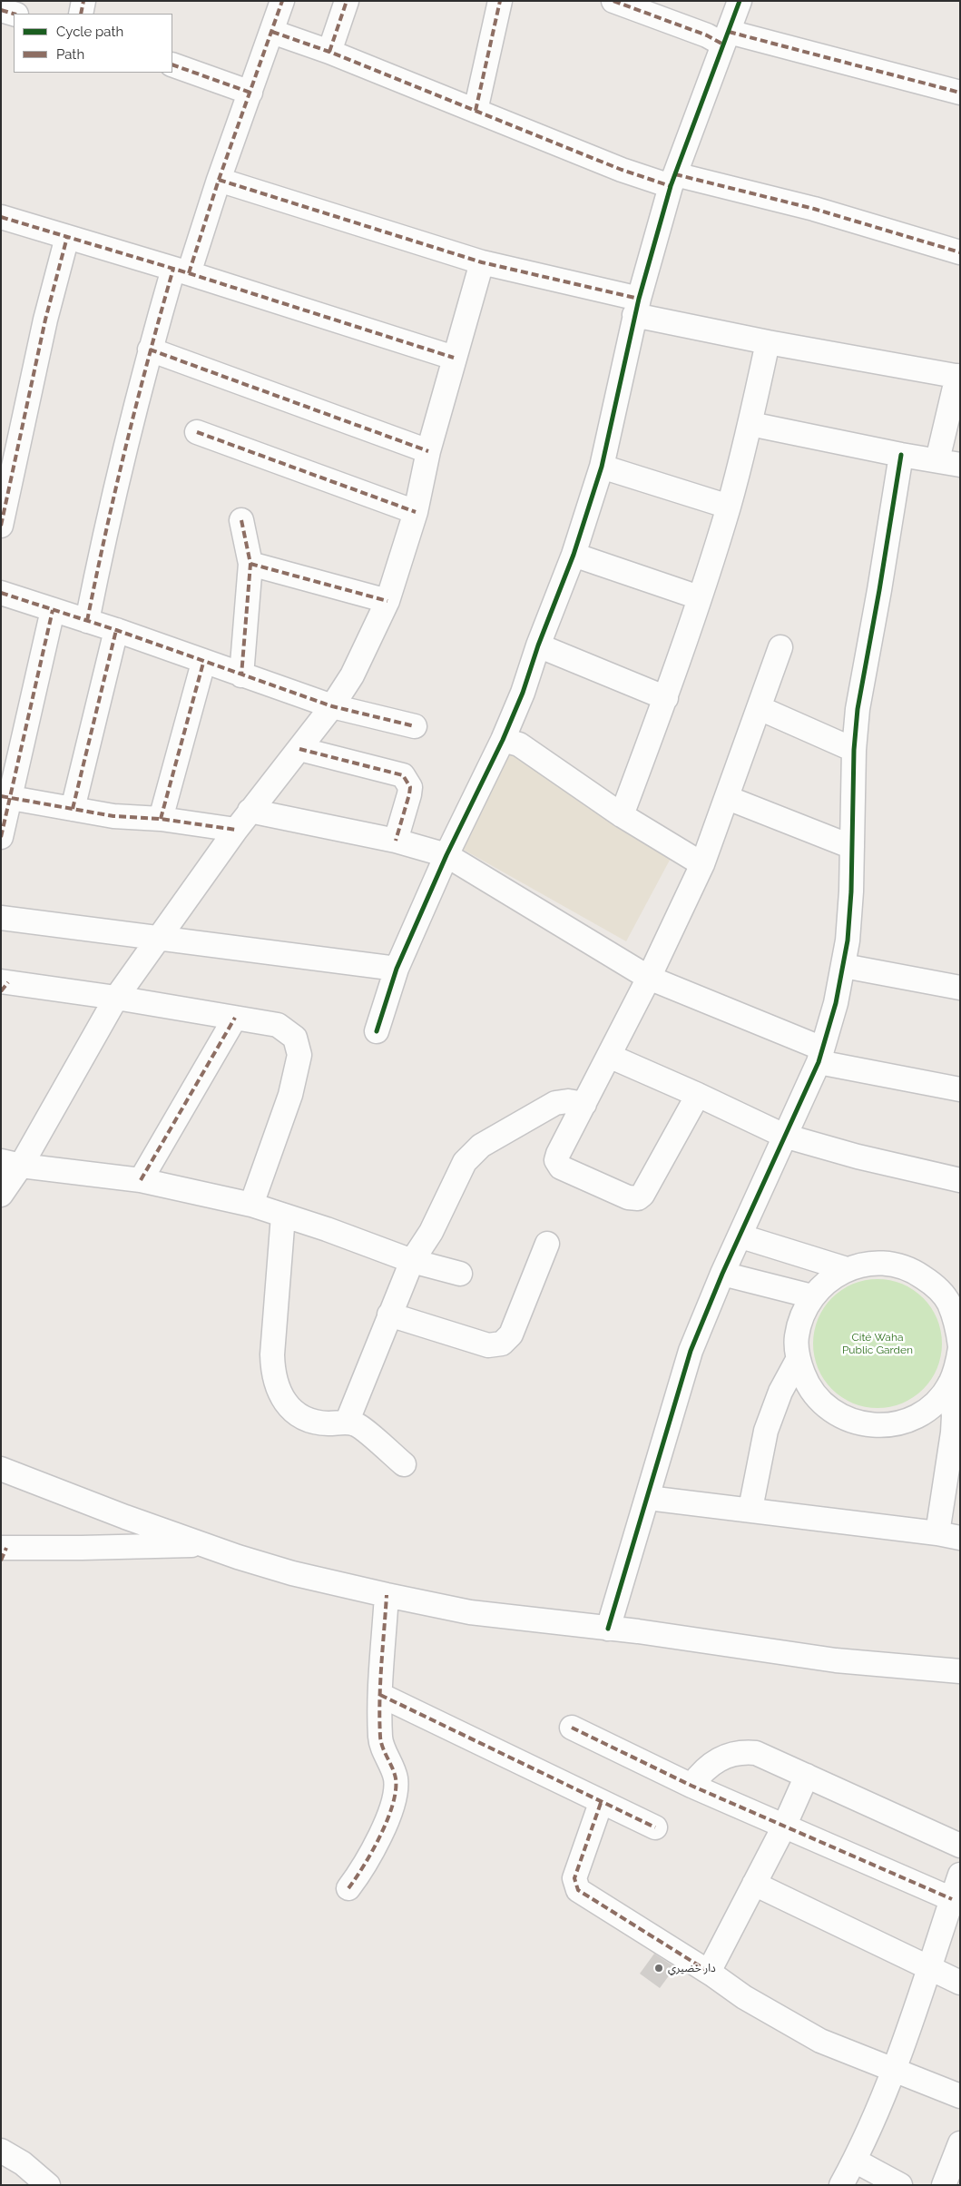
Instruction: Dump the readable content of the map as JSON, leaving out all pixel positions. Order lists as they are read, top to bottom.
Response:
{
  "parks": ["Cité Waha Public Garden"],
  "places": ["دار خضيري"],
  "legend": ["Cycle path", "Path"]
}
